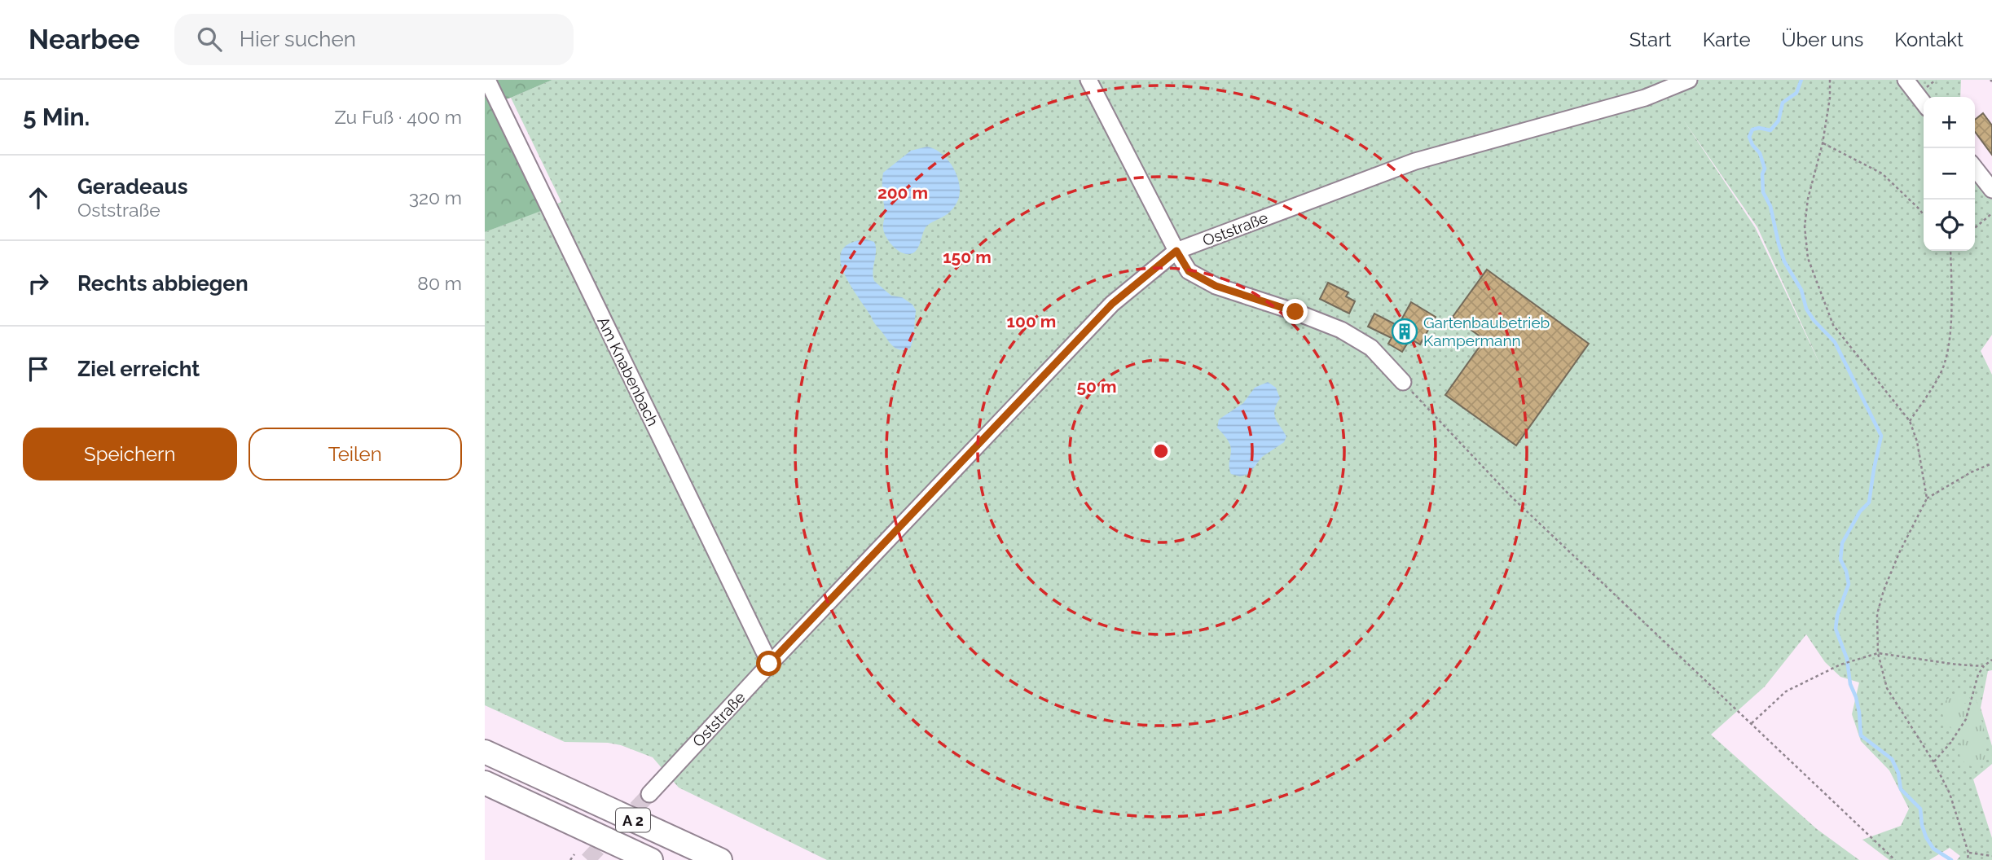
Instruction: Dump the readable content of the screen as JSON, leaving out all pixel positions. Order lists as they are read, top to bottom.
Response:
{
  "streets": {
    "highway": ["A 2"],
    "street": ["Oststraße", "Am Knabenbach"]
  },
  "crossings": [
    ["Oststraße", "Am Knabenbach"]
  ],
  "places": {
    "building": ["Gartenbaubetrieb Kampermann"]
  },
  "page": {
    "header": "Nearbee",
    "search": "Hier suchen",
    "nav": [
      "Start",
      "Karte",
      "Über uns",
      "Kontakt"
    ],
    "heading": ["5 Min.", "Zu Fuß · 400 m"],
    "map_buttons": ["+", "−"],
    "list": [
      ["Geradeaus", "Oststraße", "320 m"],
      ["Rechts abbiegen", "80 m"],
      "Ziel erreicht"
    ],
    "buttons": ["Speichern", "Teilen"]
  },
  "rings": [
    "200 m",
    "150 m",
    "100 m",
    "50 m"
  ]
}
